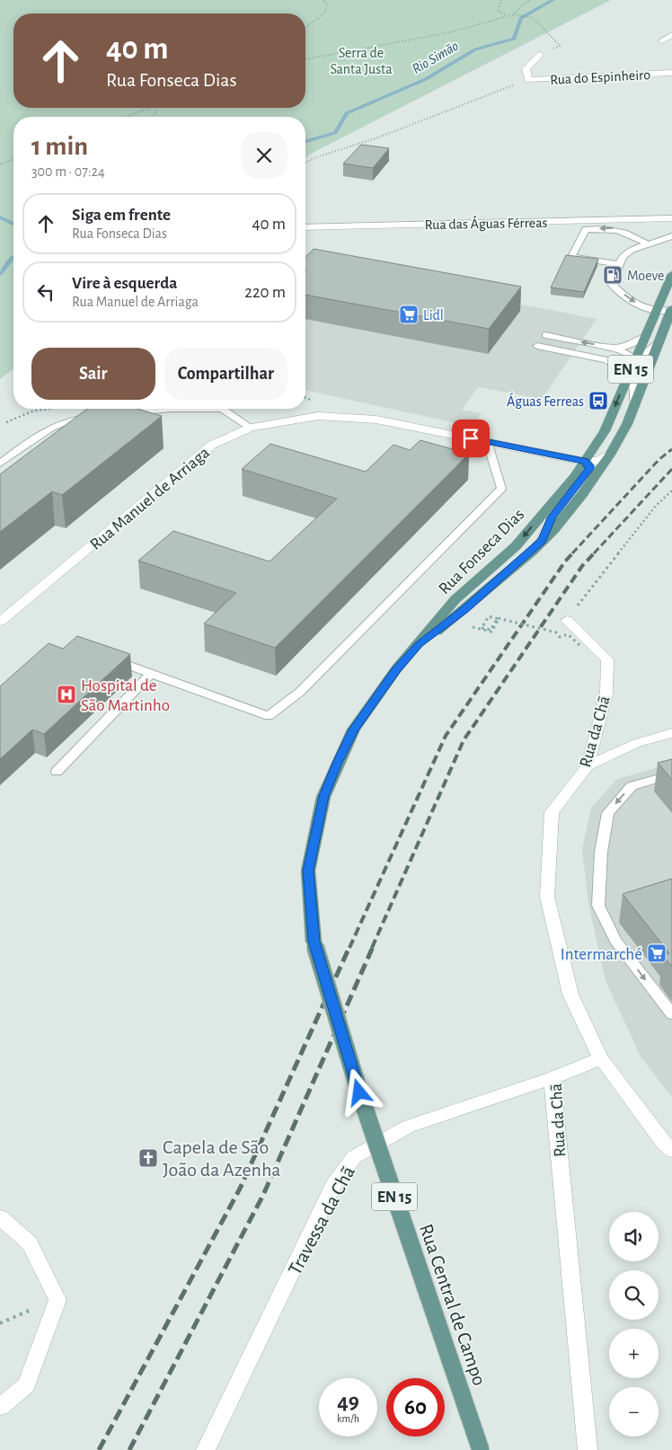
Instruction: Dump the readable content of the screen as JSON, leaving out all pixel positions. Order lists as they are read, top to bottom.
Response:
{
  "streets": {
    "main road": ["EN 15", "Rua Fonseca Dias", "Rua Central de Campo"],
    "street": [
      "Rua do Espinheiro",
      "Rua das Águas Férreas",
      "Rua Manuel de Arriaga",
      "Rua da Chã",
      "Travessa da Chã"
    ]
  },
  "crossings": [
    ["Rua Manuel de Arriaga", "Rua Fonseca Dias"],
    ["Rua Fonseca Dias", "Rua Central de Campo"],
    ["Rua da Chã", "Travessa da Chã"]
  ],
  "water": ["Rio Simão"],
  "parks": ["Serra de Santa Justa"],
  "places": {
    "fuel station": ["Moeve"],
    "supermarket": ["Lidl", "Intermarché"],
    "bus stop": ["Águas Ferreas"],
    "hospital": ["Hospital de São Martinho"],
    "church": ["Capela de São João da Azenha"]
  },
  "page": {
    "turn": ["40 m", "Rua Fonseca Dias"],
    "heading": ["1 min", "300 m · 07:24"],
    "list": [
      {
        "name": "Siga em frente",
        "note": "Rua Fonseca Dias",
        "value": "40 m"
      },
      {
        "name": "Vire à esquerda",
        "note": "Rua Manuel de Arriaga",
        "value": "220 m"
      }
    ],
    "buttons": ["Sair", "Compartilhar"],
    "map_buttons": ["+", "−"],
    "speed": "49 km/h",
    "limit": "60"
  }
}
